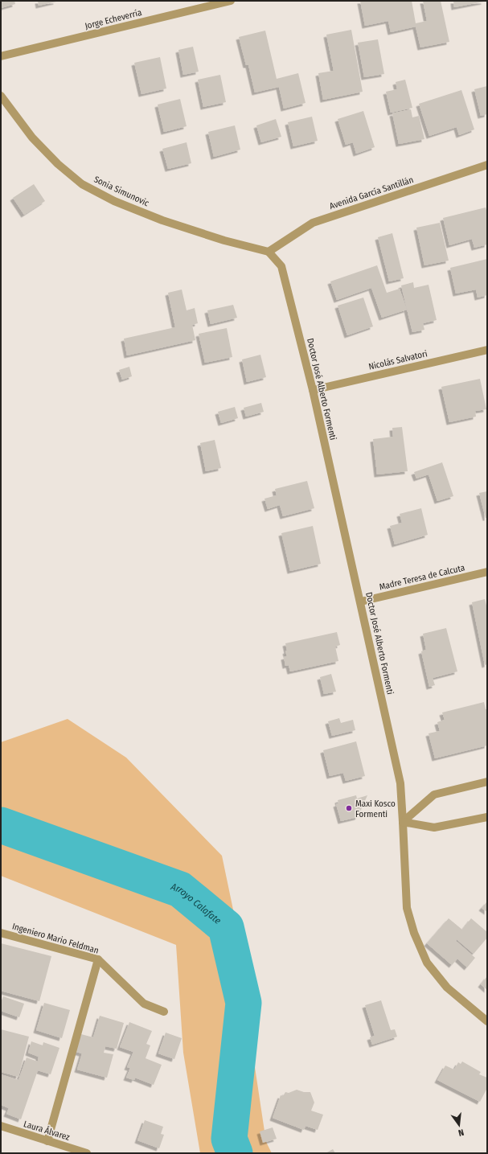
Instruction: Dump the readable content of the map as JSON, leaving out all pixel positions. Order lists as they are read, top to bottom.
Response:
{
  "streets": {
    "street": [
      "Jorge Echeverría",
      "Sonia Simunovic",
      "Avenida García Santillán",
      "Nicolás Salvatori",
      "Doctor José Alberto Formenti",
      "Madre Teresa de Calcuta",
      "Ingeniero Mario Feldman",
      "Laura Álvarez"
    ]
  },
  "crossings": [
    ["Sonia Simunovic", "Avenida García Santillán"],
    ["Sonia Simunovic", "Doctor José Alberto Formenti"],
    ["Avenida García Santillán", "Doctor José Alberto Formenti"],
    ["Nicolás Salvatori", "Doctor José Alberto Formenti"],
    ["Doctor José Alberto Formenti", "Madre Teresa de Calcuta"]
  ],
  "water": ["Arroyo Calafate"],
  "places": ["Maxi Kosco Formenti"],
  "north": "bottom"
}
